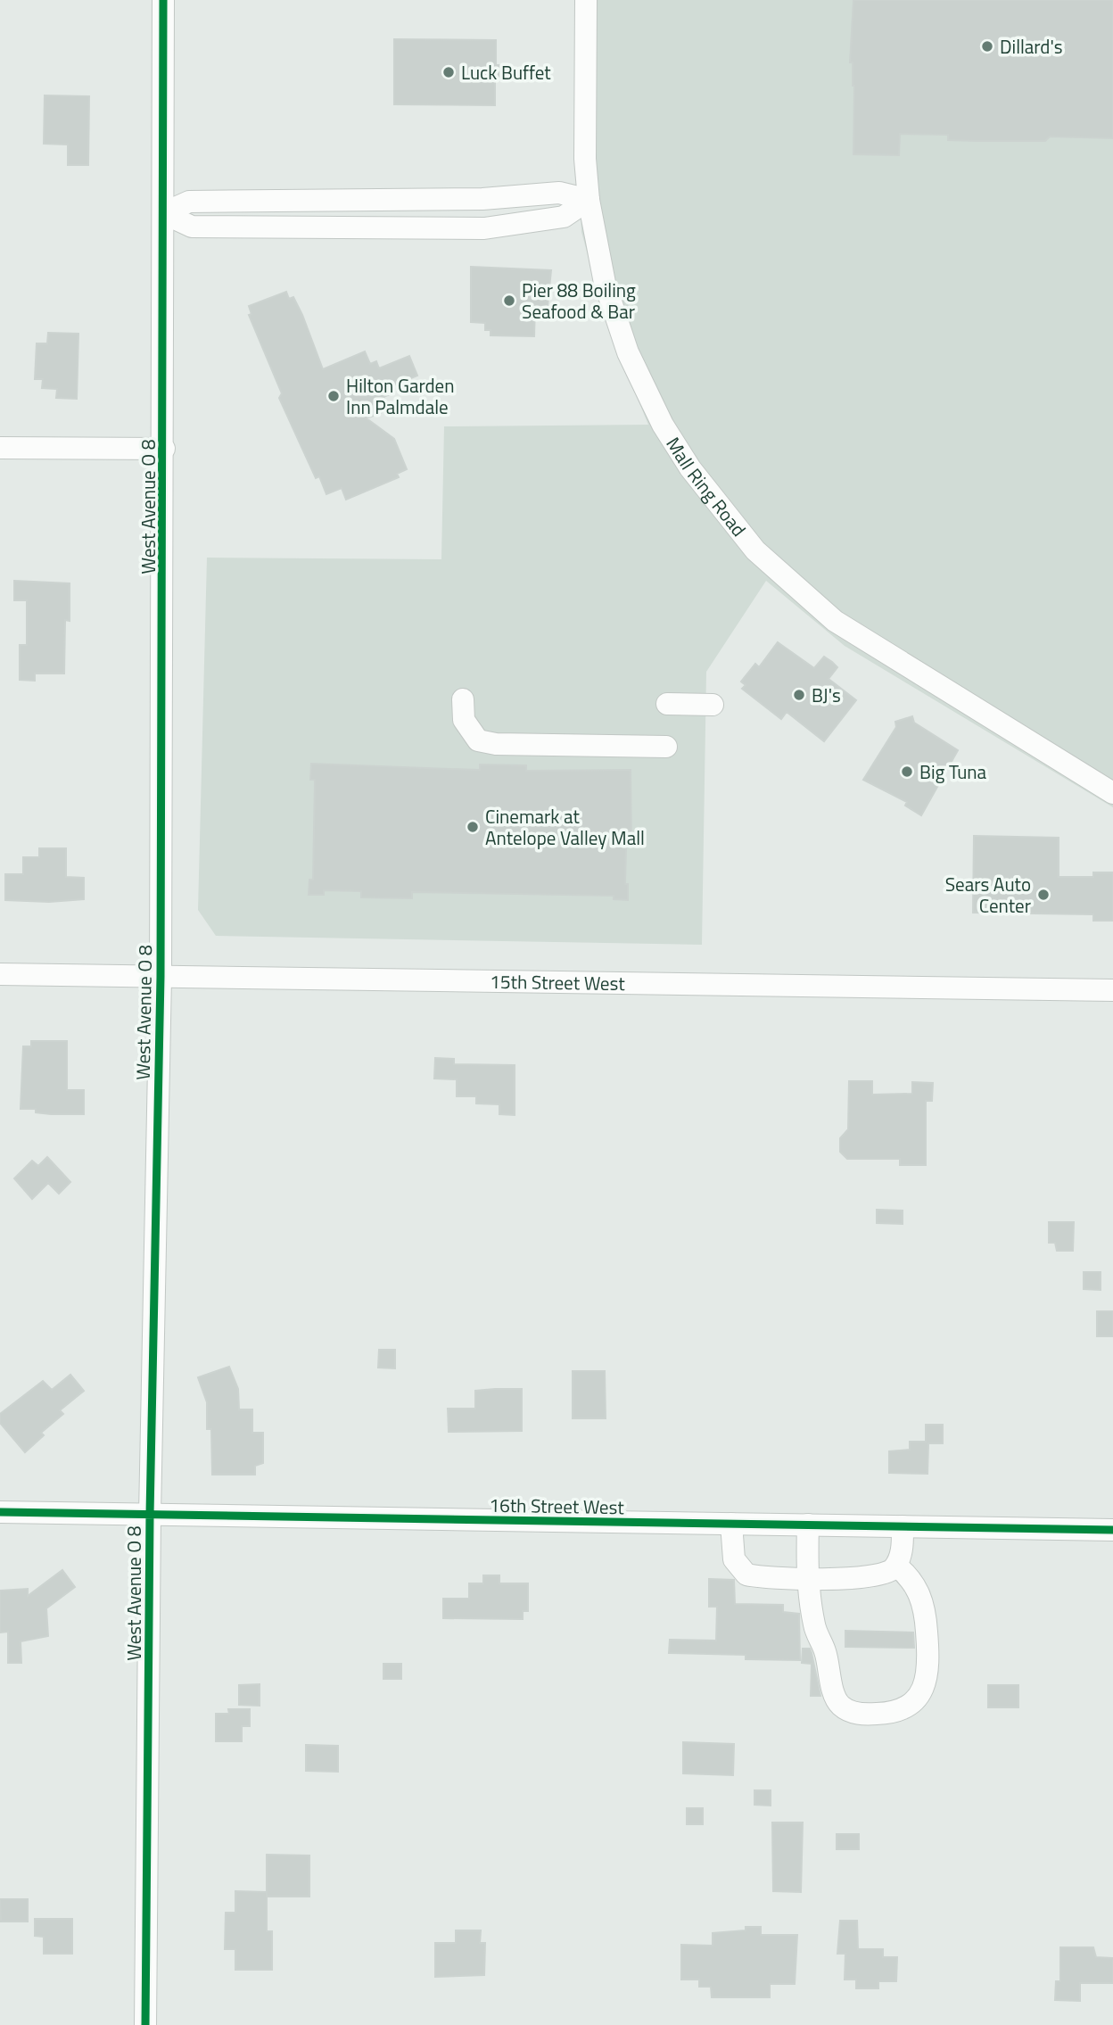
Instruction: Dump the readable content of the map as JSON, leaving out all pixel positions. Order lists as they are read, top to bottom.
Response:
{
  "streets": {
    "street": [
      "Mall Ring Road",
      "West Avenue O 8",
      "15th Street West",
      "16th Street West"
    ]
  },
  "crossings": [
    ["West Avenue O 8", "15th Street West"],
    ["West Avenue O 8", "16th Street West"]
  ],
  "places": [
    "Dillard's",
    "Luck Buffet",
    "Pier 88 Boiling Seafood & Bar",
    "Hilton Garden Inn Palmdale",
    "BJ's",
    "Big Tuna",
    "Cinemark at Antelope Valley Mall",
    "Sears Auto Center"
  ]
}
